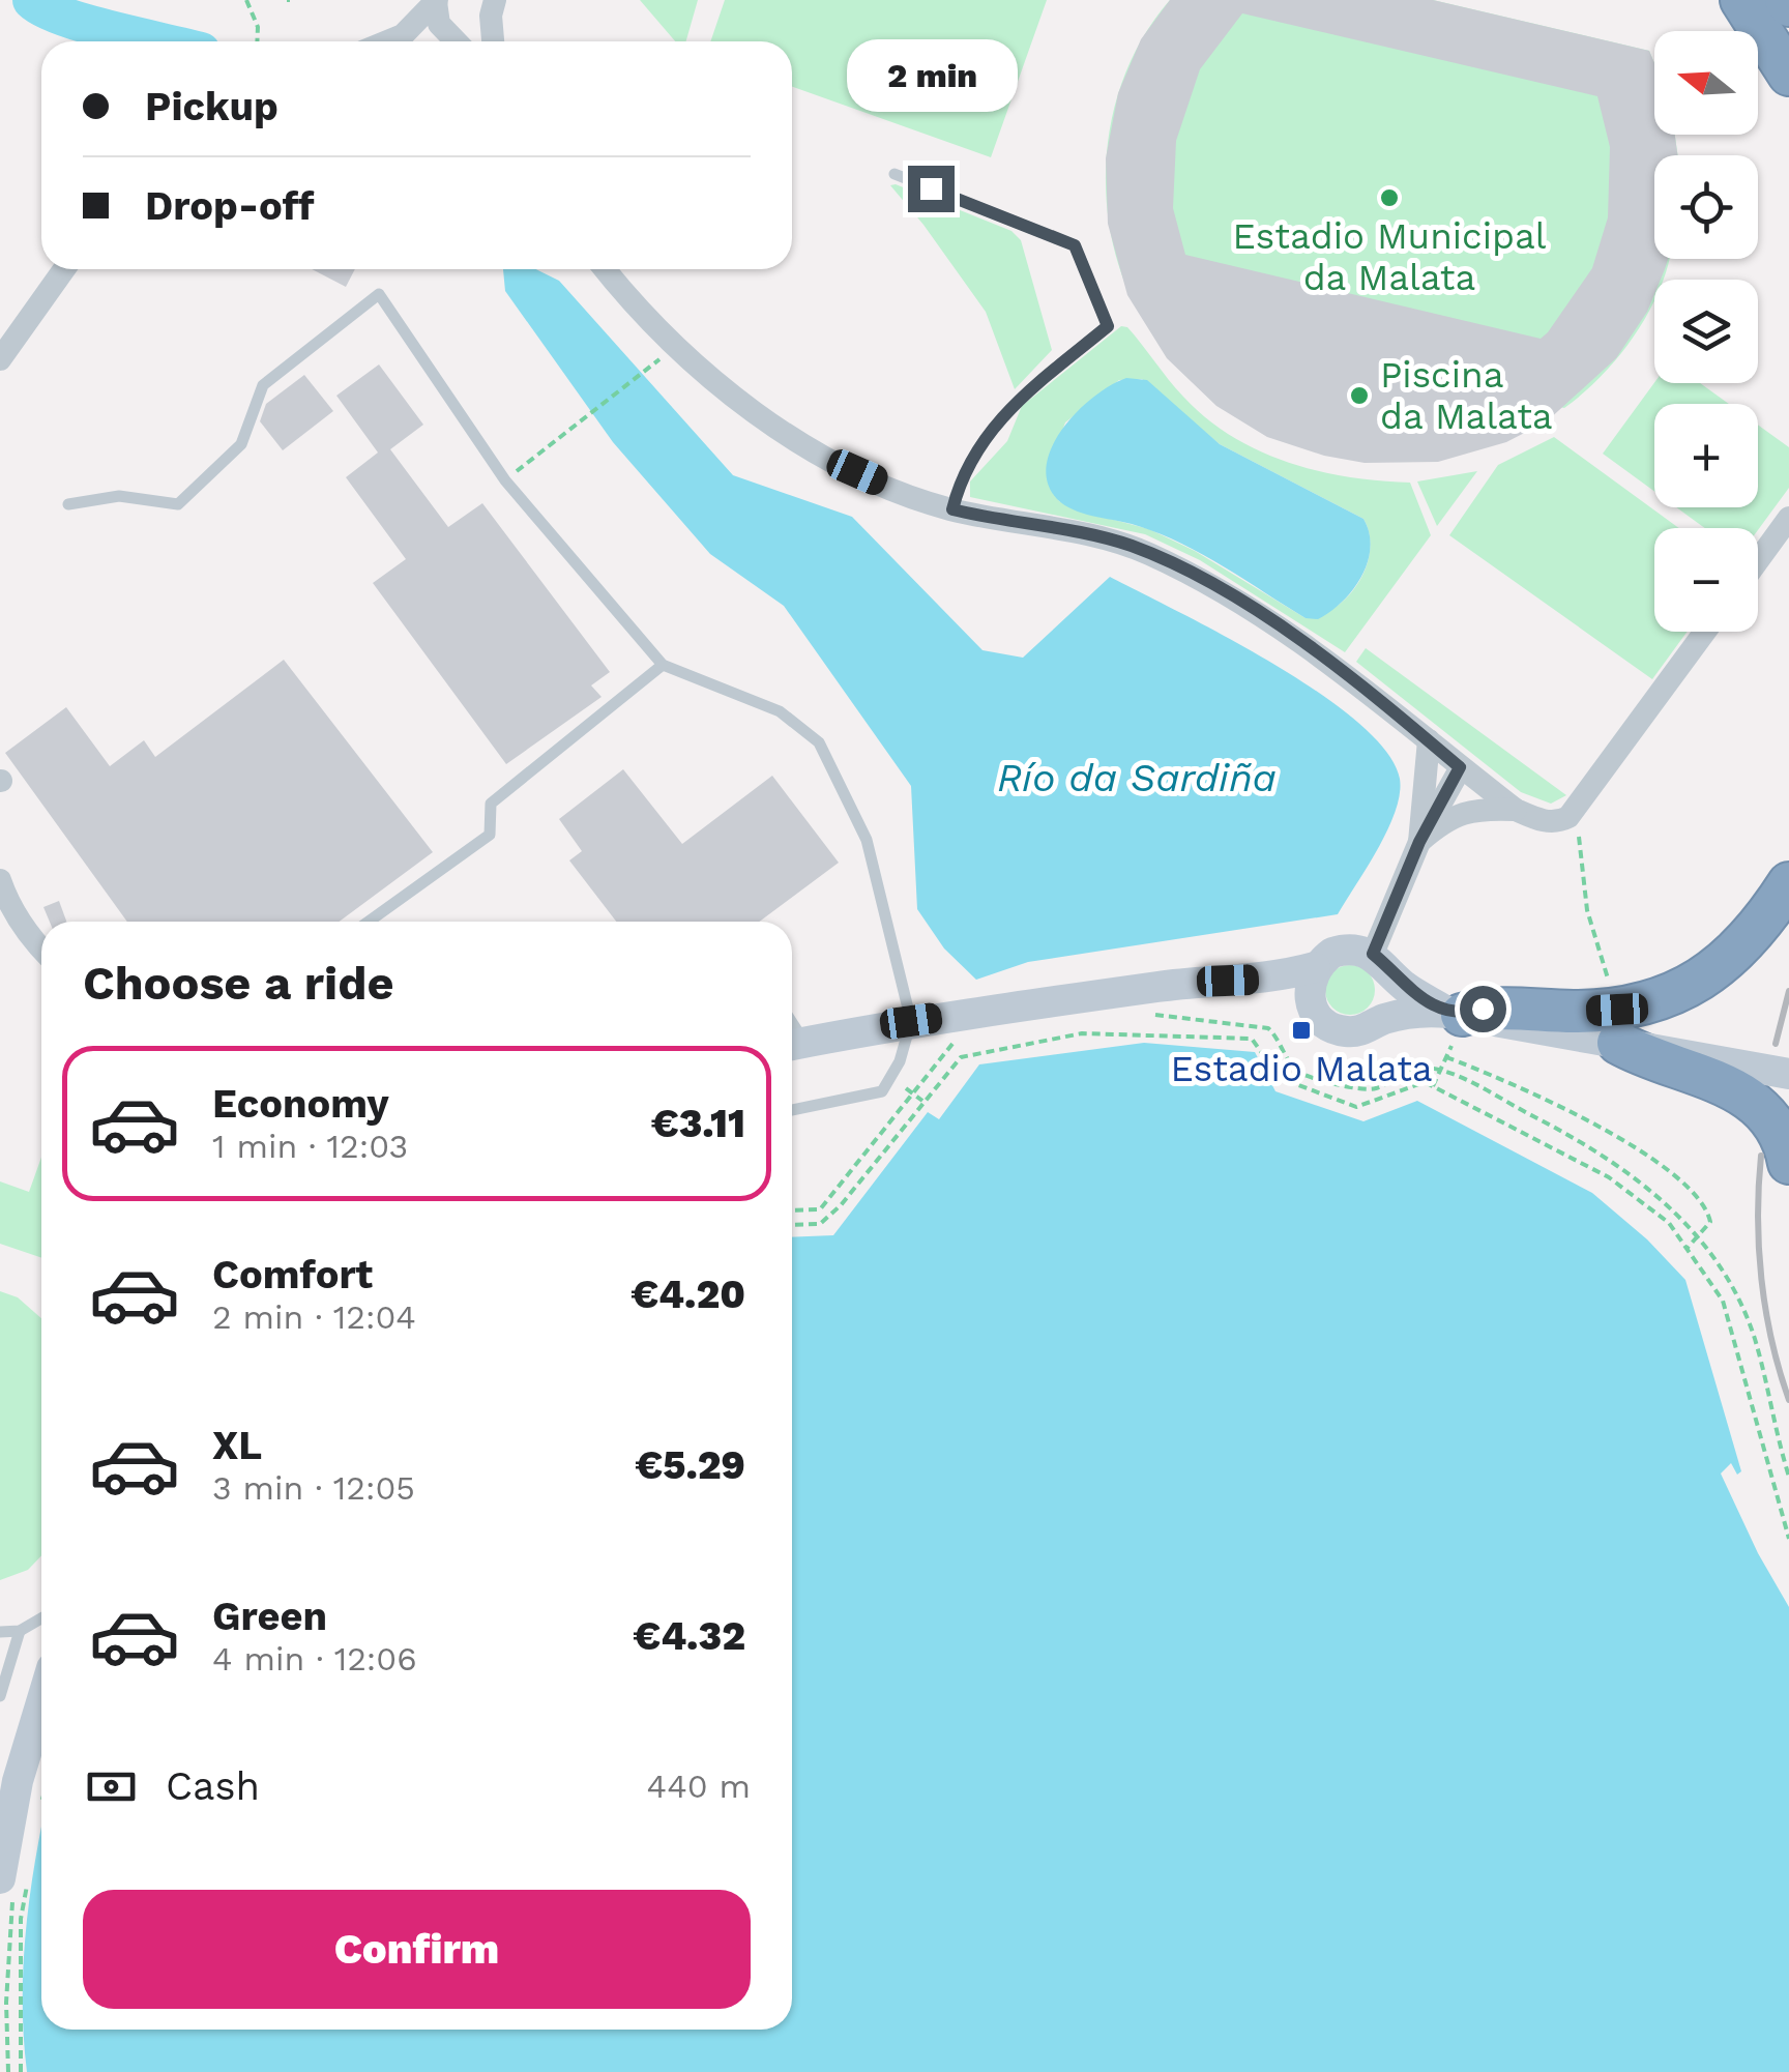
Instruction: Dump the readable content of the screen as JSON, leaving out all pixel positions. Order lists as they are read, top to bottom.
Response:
{
  "water": ["Río da Sardiña"],
  "places": {
    "other": ["Estadio Municipal da Malata", "Piscina da Malata"],
    "transit": ["Estadio Malata"]
  },
  "north": "left",
  "page": {
    "map_buttons": ["+", "−"],
    "bubble": "2 min",
    "banner": ["Pickup", "Drop-off"],
    "heading": "Choose a ride",
    "list": [
      {
        "name": "Economy",
        "note": "1 min · 12:03",
        "value": "€3.11"
      },
      {
        "name": "Comfort",
        "note": "2 min · 12:04",
        "value": "€4.20"
      },
      {
        "name": "XL",
        "note": "3 min · 12:05",
        "value": "€5.29"
      },
      {
        "name": "Green",
        "note": "4 min · 12:06",
        "value": "€4.32"
      }
    ],
    "pay": ["Cash", "440 m"],
    "buttons": "Confirm"
  }
}
